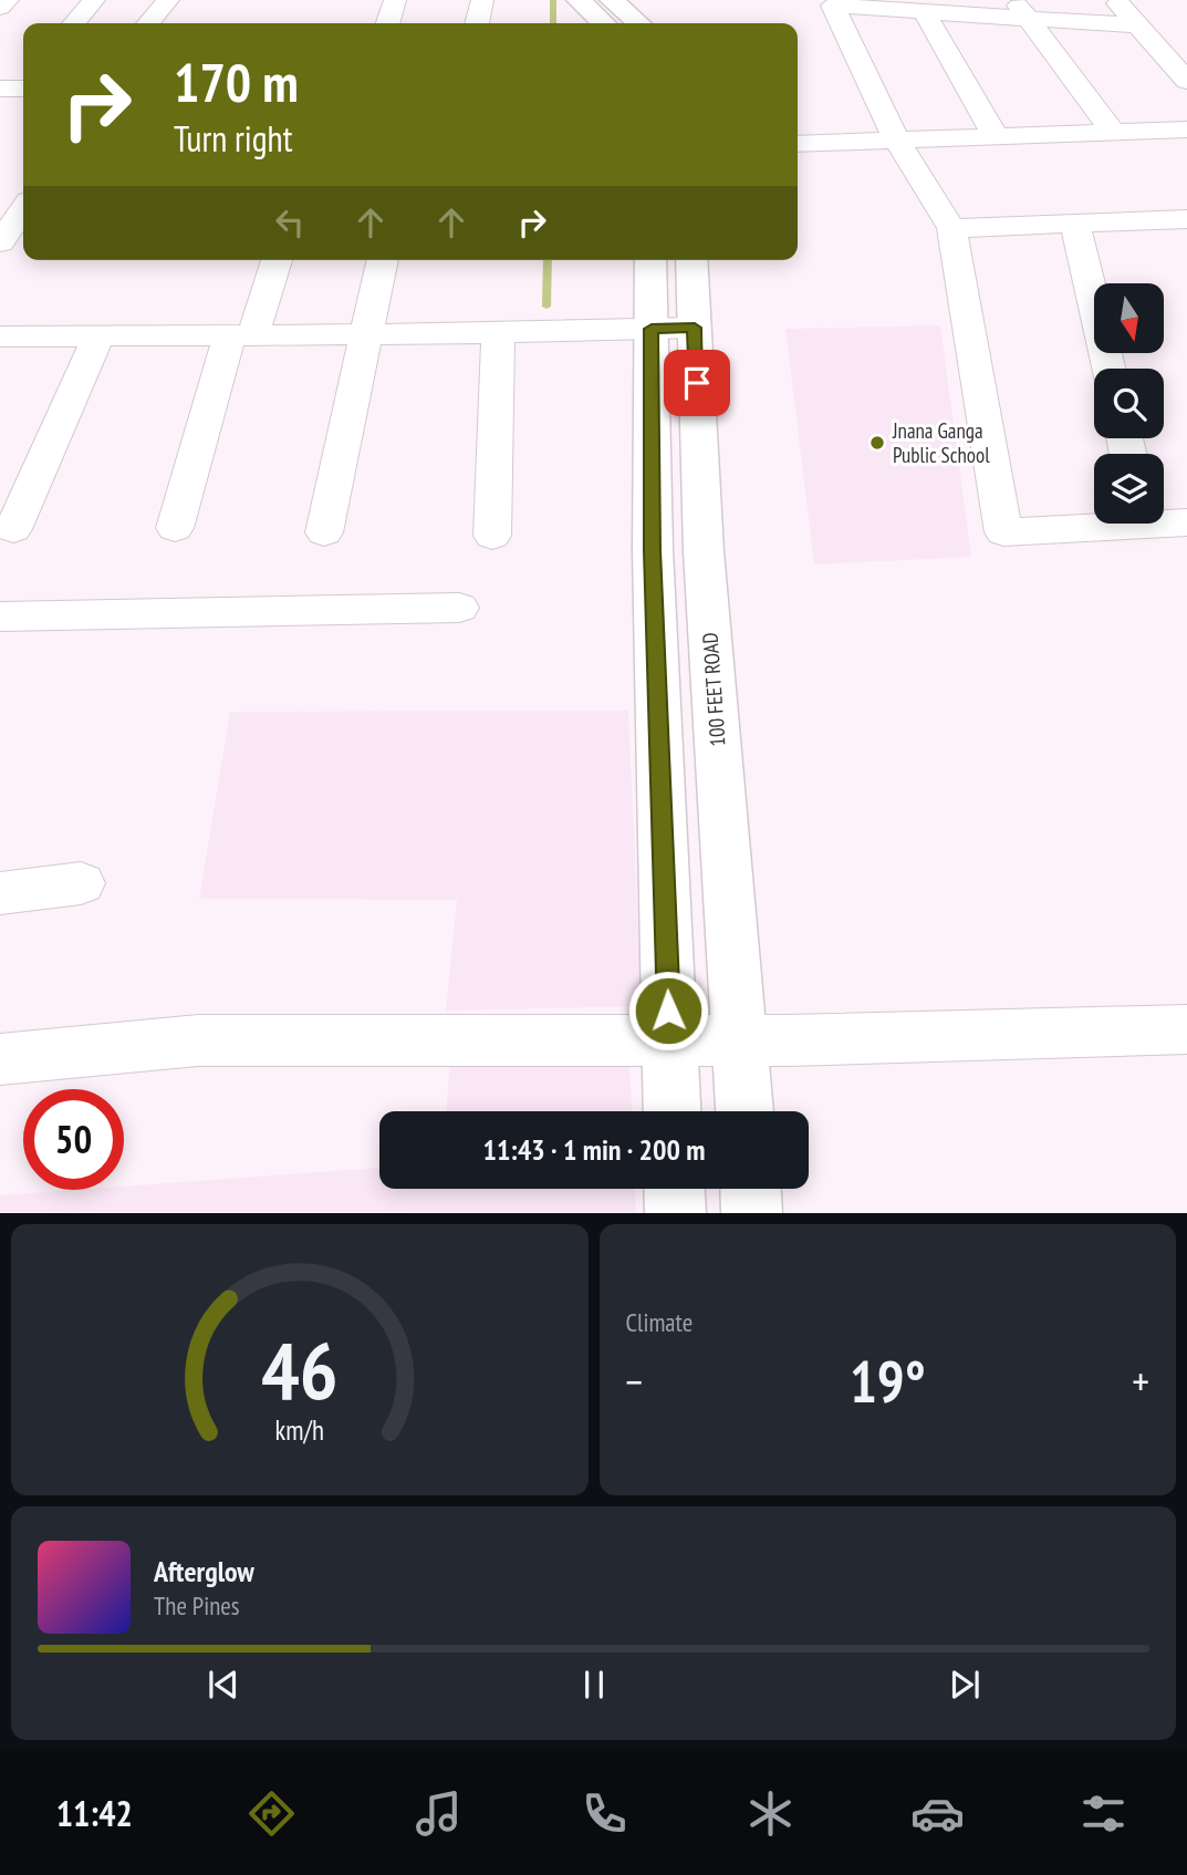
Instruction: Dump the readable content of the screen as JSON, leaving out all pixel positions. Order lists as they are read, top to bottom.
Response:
{
  "streets": {
    "main road": ["100 FEET ROAD"]
  },
  "places": ["Jnana Ganga Public School"],
  "north": "bottom",
  "page": {
    "turn": ["170 m", "Turn right"],
    "limit": "50",
    "trip": "11:43 · 1 min · 200 m",
    "tile": "Climate",
    "heat": ["−", "19°", "+"],
    "song": ["Afterglow", "The Pines"],
    "tabs": "11:42",
    "gauge": ["46", "km/h"]
  }
}
